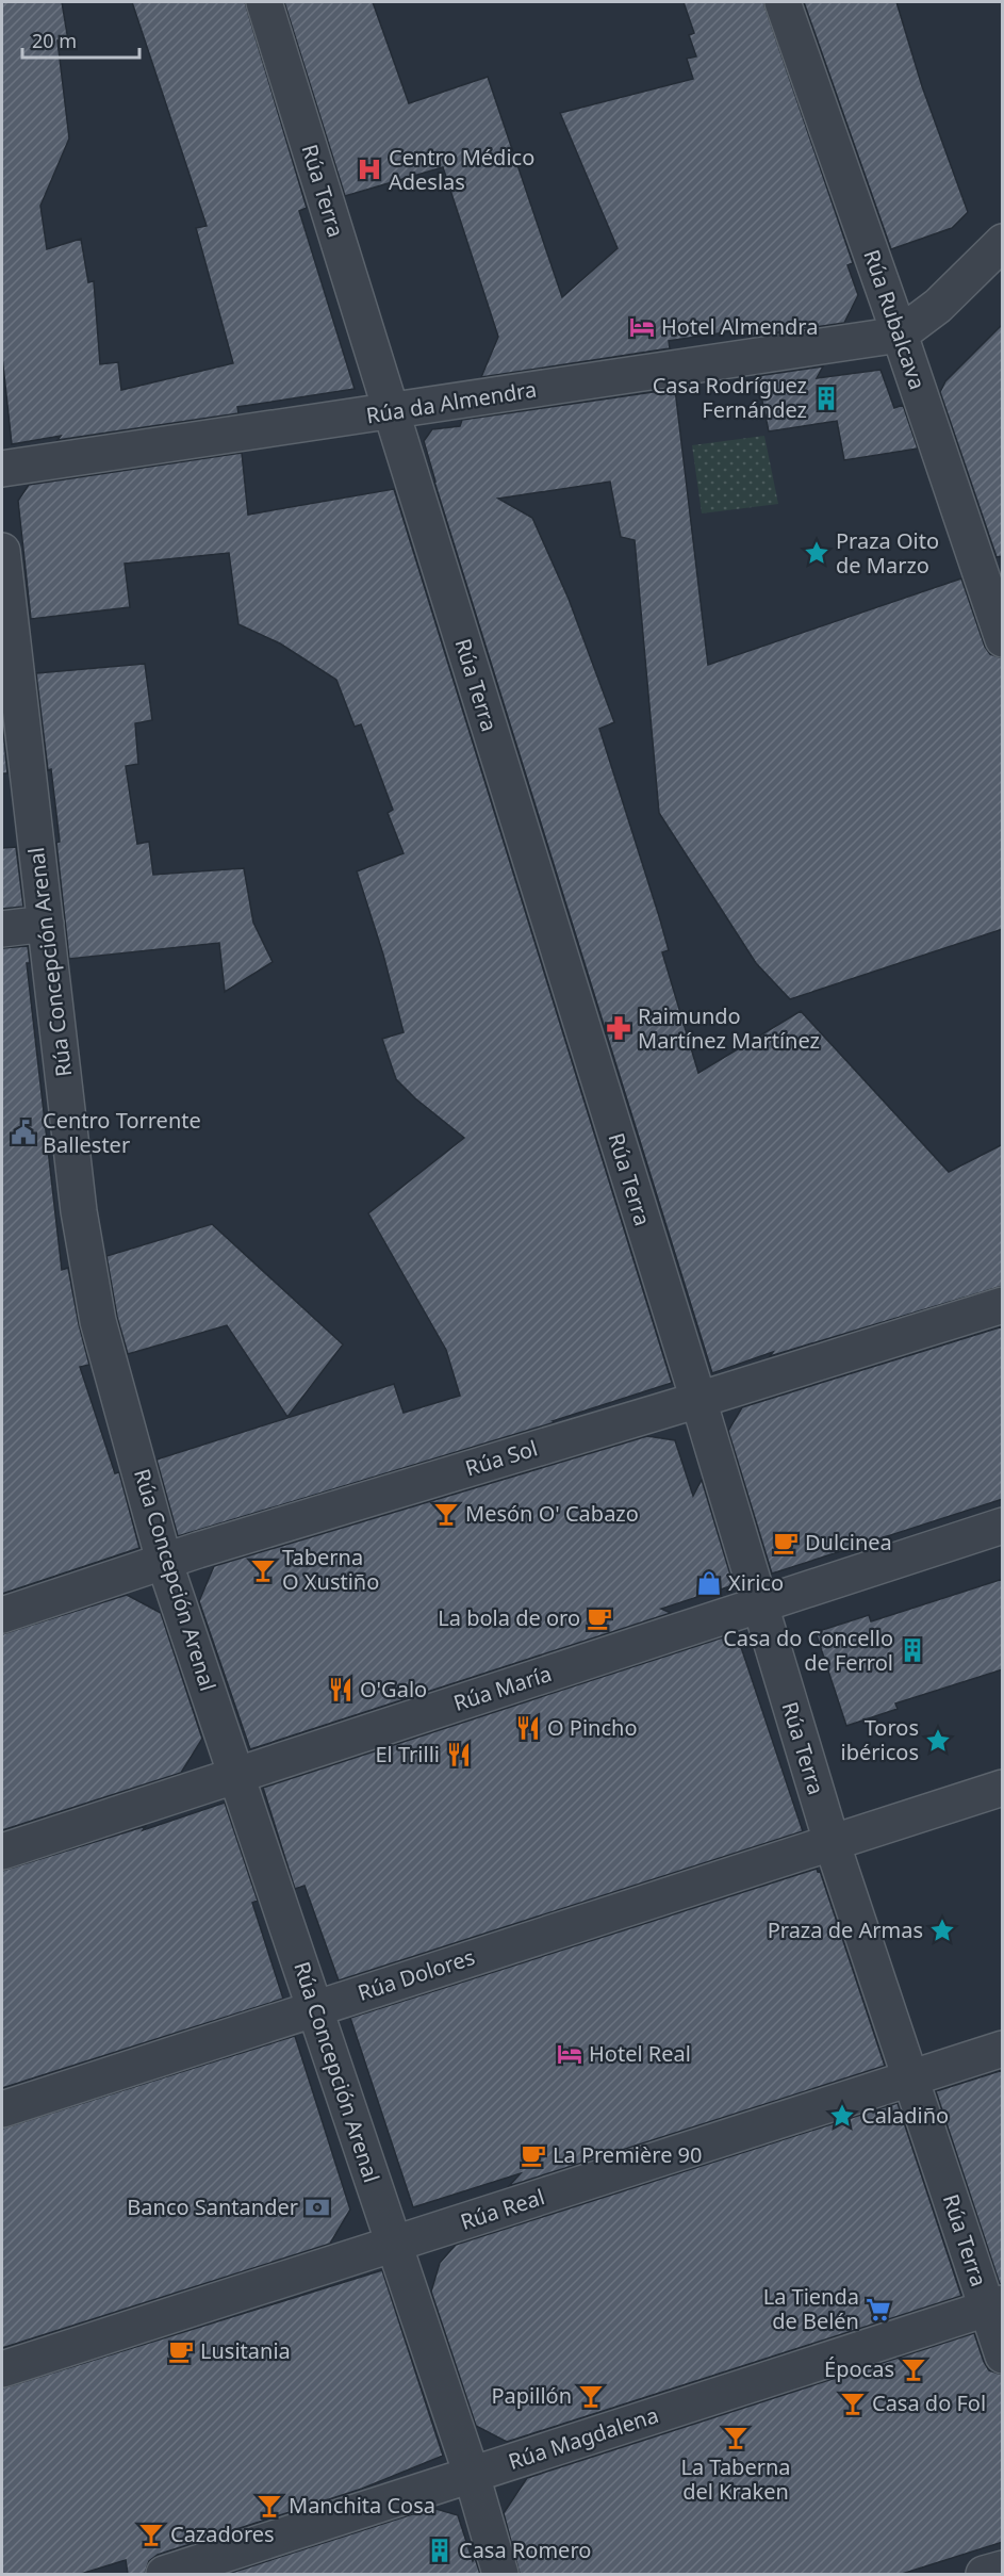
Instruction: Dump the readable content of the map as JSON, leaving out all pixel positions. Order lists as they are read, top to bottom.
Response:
{
  "streets": {
    "street": [
      "Rúa Terra",
      "Rúa Rubalcava",
      "Rúa da Almendra",
      "Rúa Concepción Arenal",
      "Rúa Sol",
      "Rúa María",
      "Rúa Dolores",
      "Rúa Real",
      "Rúa Magdalena"
    ]
  },
  "crossings": [
    ["Rúa Terra", "Rúa da Almendra"],
    ["Rúa Terra", "Rúa Sol"],
    ["Rúa Terra", "Rúa María"],
    ["Rúa Terra", "Rúa Dolores"],
    ["Rúa Terra", "Rúa Real"],
    ["Rúa Terra", "Rúa Magdalena"],
    ["Rúa Rubalcava", "Rúa da Almendra"],
    ["Rúa Concepción Arenal", "Rúa Sol"],
    ["Rúa Concepción Arenal", "Rúa María"],
    ["Rúa Concepción Arenal", "Rúa Dolores"],
    ["Rúa Concepción Arenal", "Rúa Real"],
    ["Rúa Concepción Arenal", "Rúa Magdalena"]
  ],
  "places": {
    "hospital": ["Centro Médico Adeslas"],
    "hotel": ["Hotel Almendra", "Hotel Real"],
    "building": ["Casa Rodríguez Fernández", "Casa do Concello de Ferrol", "Casa Romero"],
    "place": [
      "Praza Oito de Marzo",
      "Toros ibéricos",
      "Praza de Armas",
      "Caladiño"
    ],
    "pharmacy": ["Raimundo Martínez Martínez"],
    "public building": ["Centro Torrente Ballester"],
    "bar": [
      "Mesón O' Cabazo",
      "Taberna O Xustiño",
      "Épocas",
      "Papillón",
      "Casa do Fol",
      "La Taberna del Kraken",
      "Manchita Cosa",
      "Cazadores"
    ],
    "cafe": [
      "Dulcinea",
      "La bola de oro",
      "La Première 90",
      "Lusitania"
    ],
    "shop": ["Xirico"],
    "restaurant": ["O'Galo", "O Pincho", "El Trilli"],
    "bank": ["Banco Santander"],
    "supermarket": ["La Tienda de Belén"]
  },
  "scale_bar": "20 m"
}
